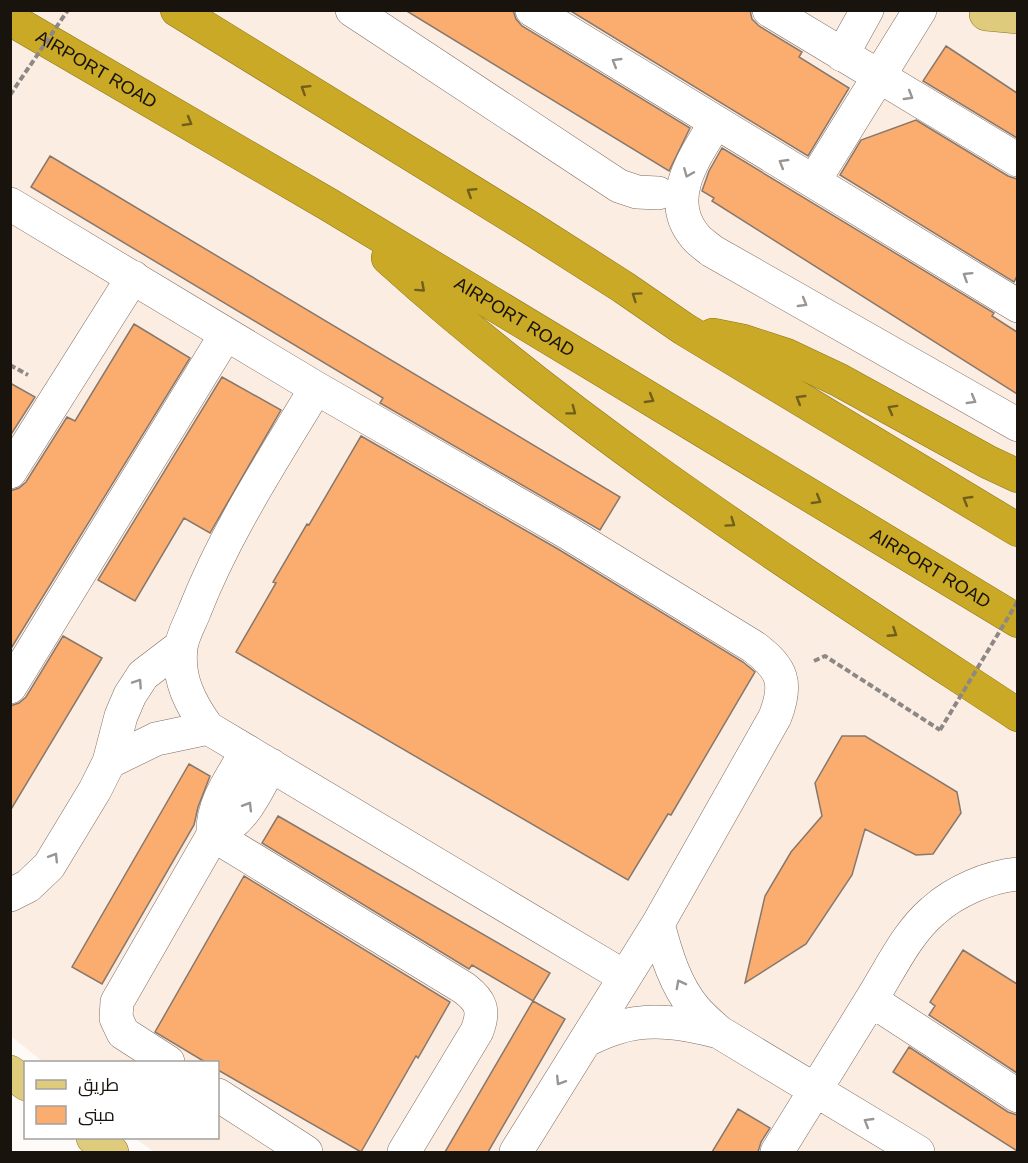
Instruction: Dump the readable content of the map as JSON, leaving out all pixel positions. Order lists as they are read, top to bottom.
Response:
{
  "streets": {
    "highway": ["AIRPORT ROAD"]
  },
  "legend": ["طريق", "مبنى"]
}
